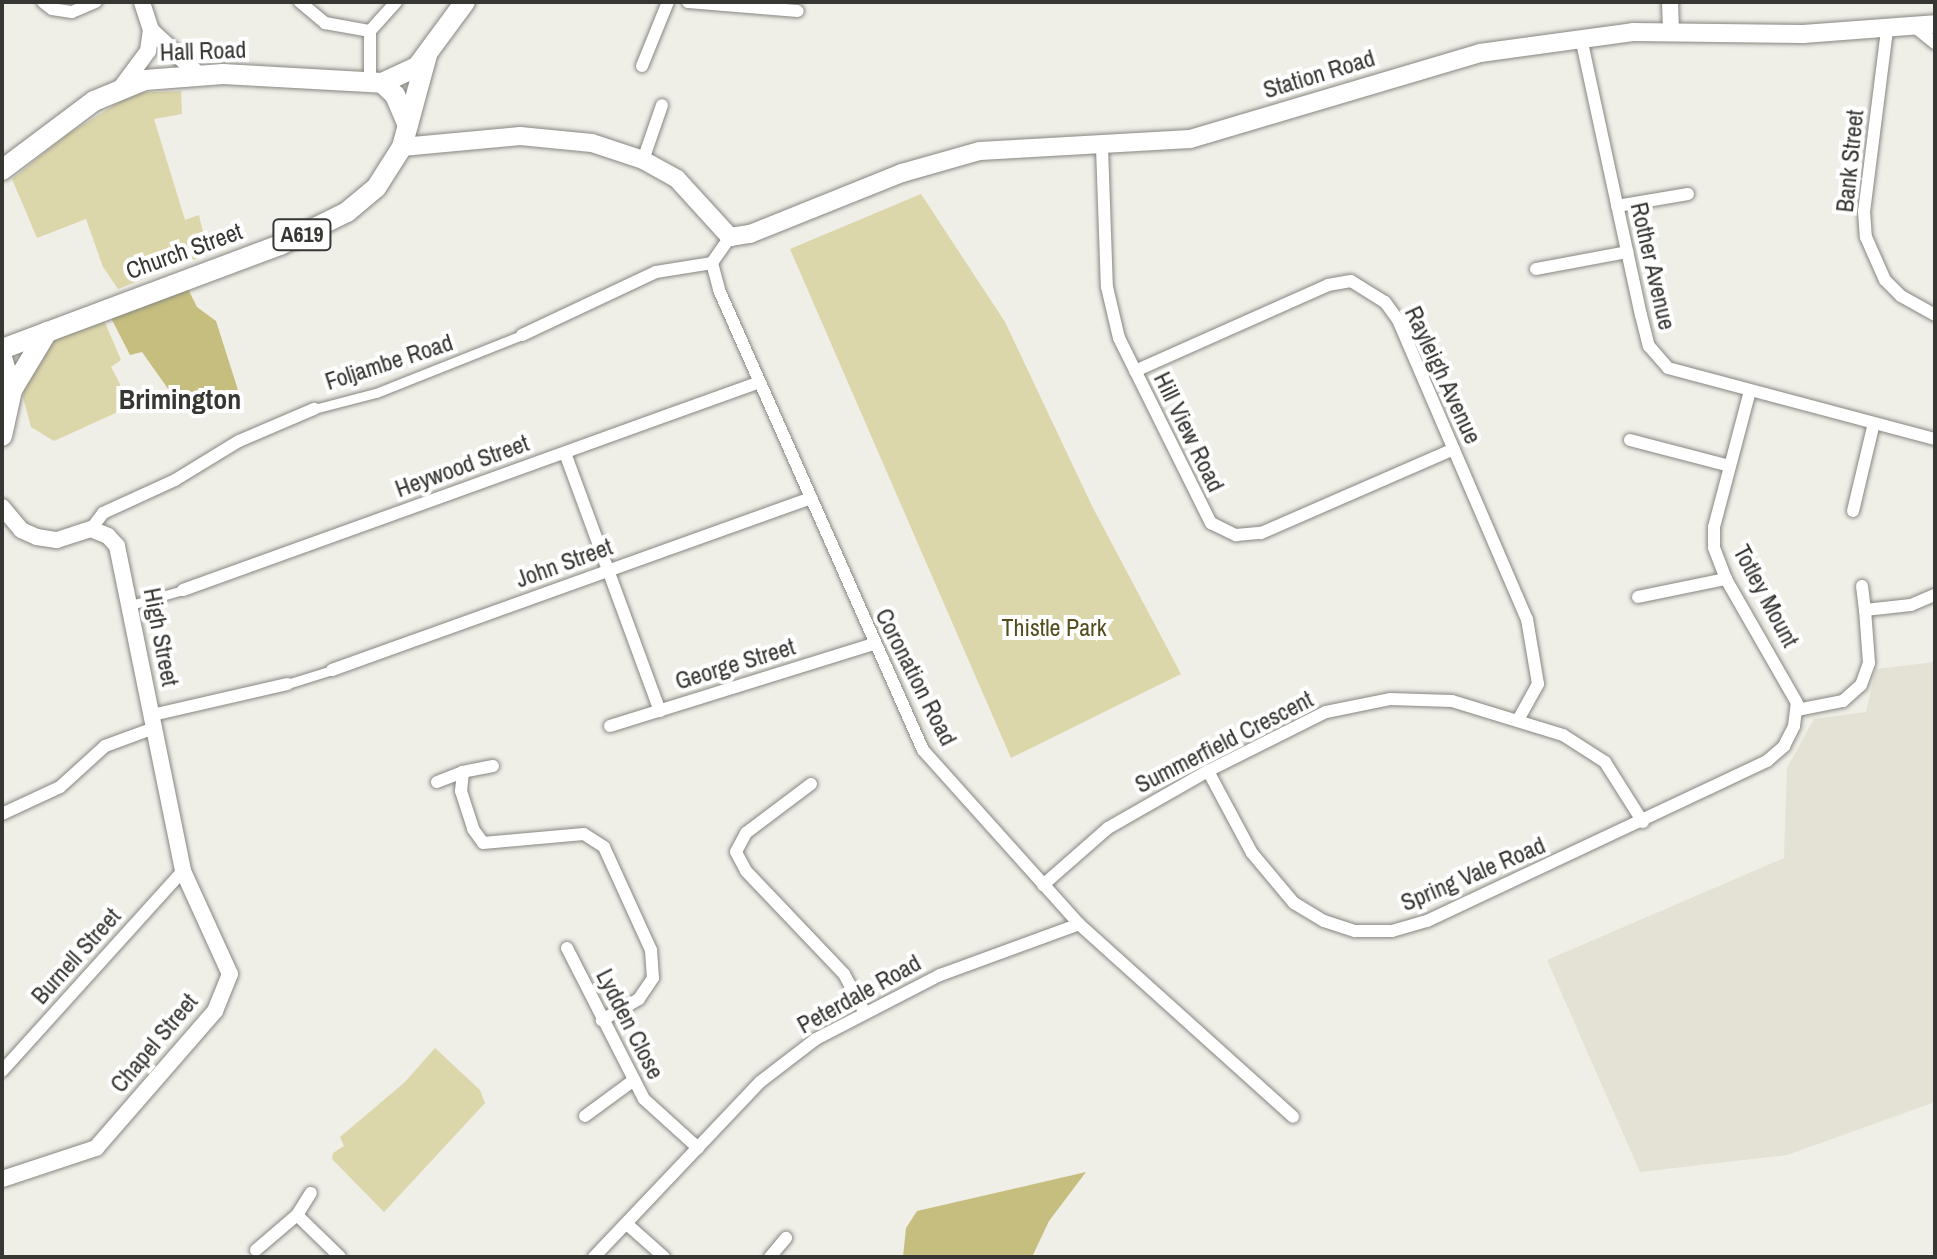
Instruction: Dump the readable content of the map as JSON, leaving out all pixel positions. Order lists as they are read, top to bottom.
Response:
{
  "streets": {
    "highway": ["Hall Road", "A619", "Church Street"],
    "main road": ["Station Road"],
    "street": [
      "Bank Street",
      "Rother Avenue",
      "Foljambe Road",
      "Rayleigh Avenue",
      "Hill View Road",
      "Heywood Street",
      "John Street",
      "Totley Mount",
      "High Street",
      "George Street",
      "Coronation Road",
      "Summerfield Crescent",
      "Spring Vale Road",
      "Burnell Street",
      "Peterdale Road",
      "Lydden Close",
      "Chapel Street"
    ]
  },
  "crossings": [
    ["Hall Road", "A619"],
    ["Station Road", "Bank Street"],
    ["Station Road", "Rother Avenue"],
    ["Station Road", "Hill View Road"],
    ["A619", "Church Street"],
    ["Rother Avenue", "Totley Mount"],
    ["Foljambe Road", "High Street"],
    ["Foljambe Road", "Coronation Road"],
    ["Rayleigh Avenue", "Hill View Road"],
    ["Rayleigh Avenue", "Summerfield Crescent"],
    ["Heywood Street", "Coronation Road"],
    ["John Street", "Coronation Road"],
    ["Totley Mount", "Spring Vale Road"],
    ["High Street", "Burnell Street"],
    ["High Street", "Chapel Street"],
    ["George Street", "Coronation Road"],
    ["Coronation Road", "Summerfield Crescent"],
    ["Coronation Road", "Peterdale Road"],
    ["Summerfield Crescent", "Spring Vale Road"],
    ["Burnell Street", "Chapel Street"],
    ["Peterdale Road", "Lydden Close"]
  ],
  "districts": ["Brimington"],
  "parks": ["Thistle Park"]
}
